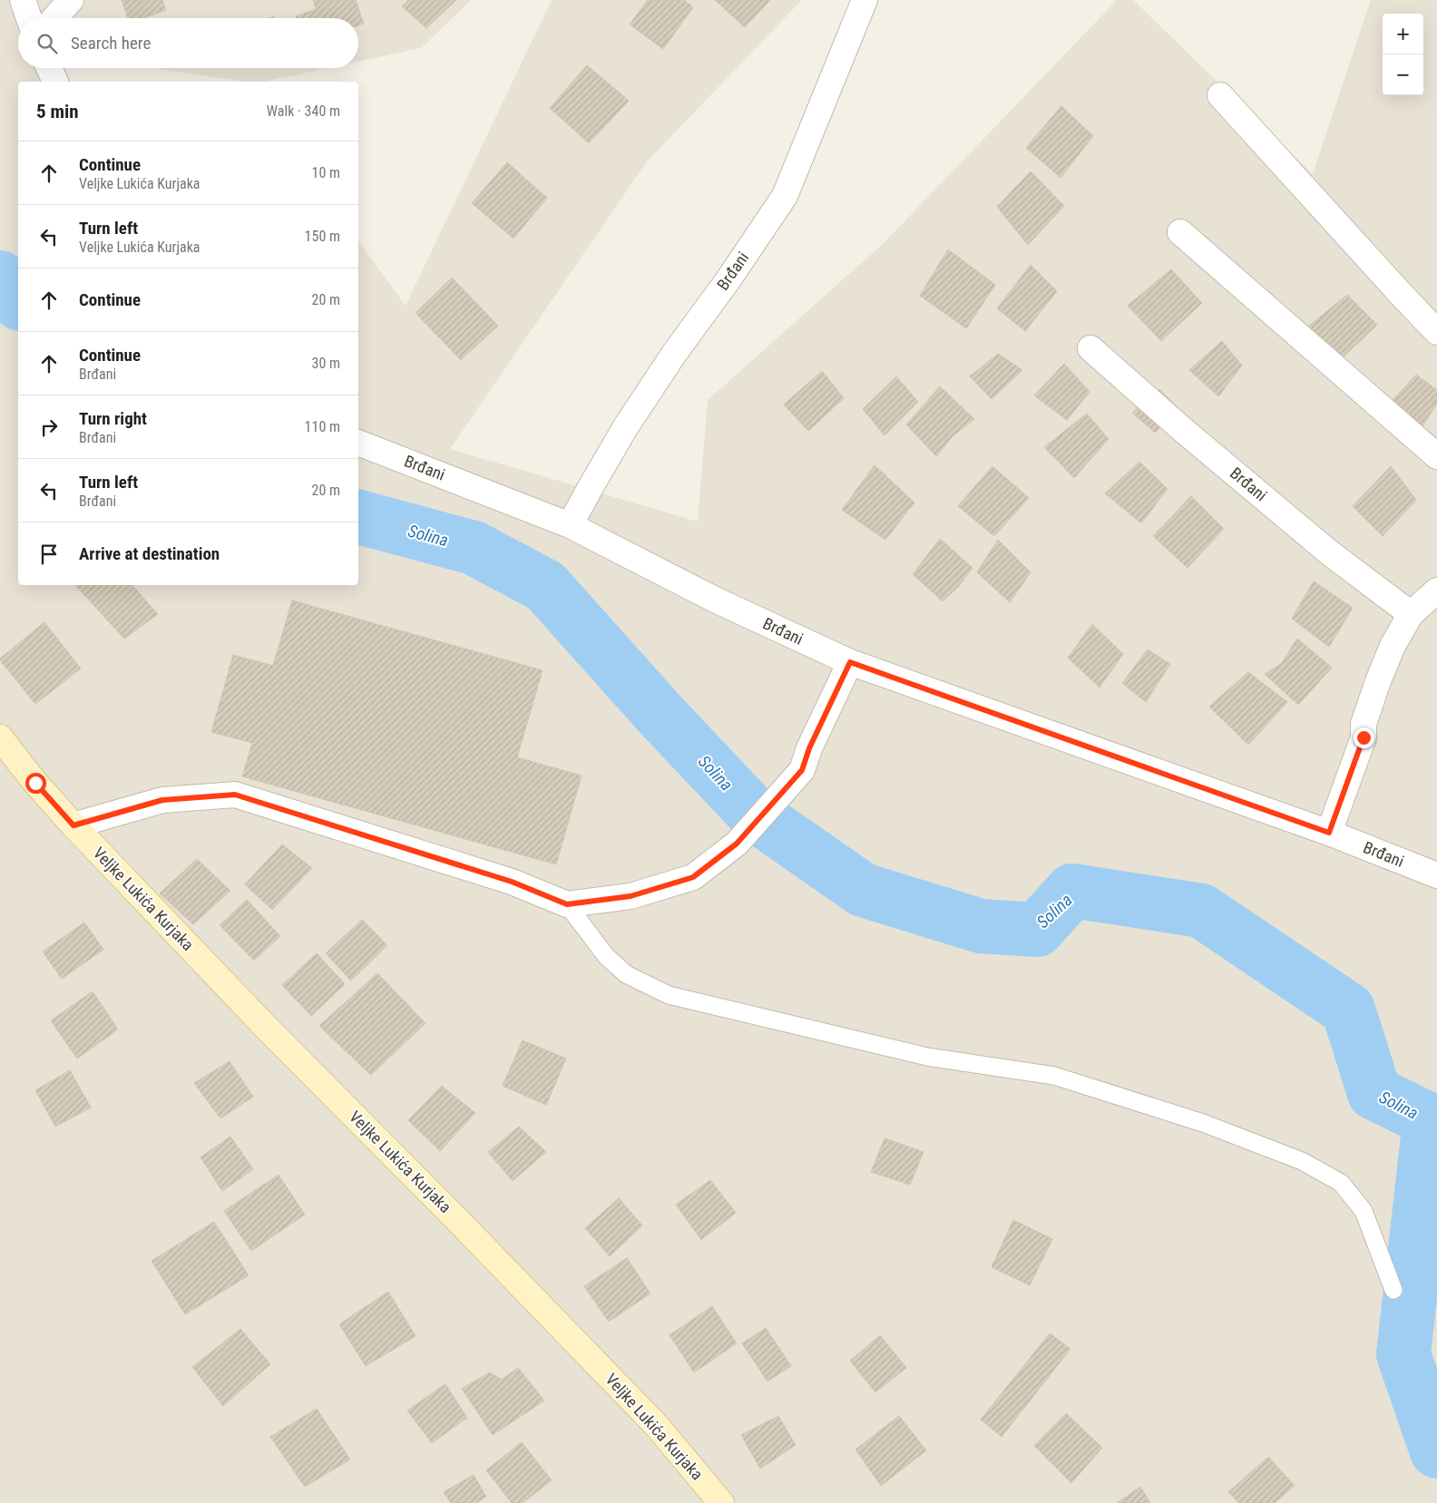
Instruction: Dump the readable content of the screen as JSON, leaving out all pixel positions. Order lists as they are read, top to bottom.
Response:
{
  "streets": {
    "main road": ["Veljke Lukića Kurjaka"],
    "street": ["Brđani"]
  },
  "water": ["Solina"],
  "page": {
    "map_buttons": ["+", "−"],
    "search": "Search here",
    "heading": ["5 min", "Walk · 340 m"],
    "list": [
      ["Continue", "Veljke Lukića Kurjaka", "10 m"],
      ["Turn left", "Veljke Lukića Kurjaka", "150 m"],
      ["Continue", "20 m"],
      ["Continue", "Brđani", "30 m"],
      ["Turn right", "Brđani", "110 m"],
      ["Turn left", "Brđani", "20 m"],
      "Arrive at destination"
    ]
  }
}
